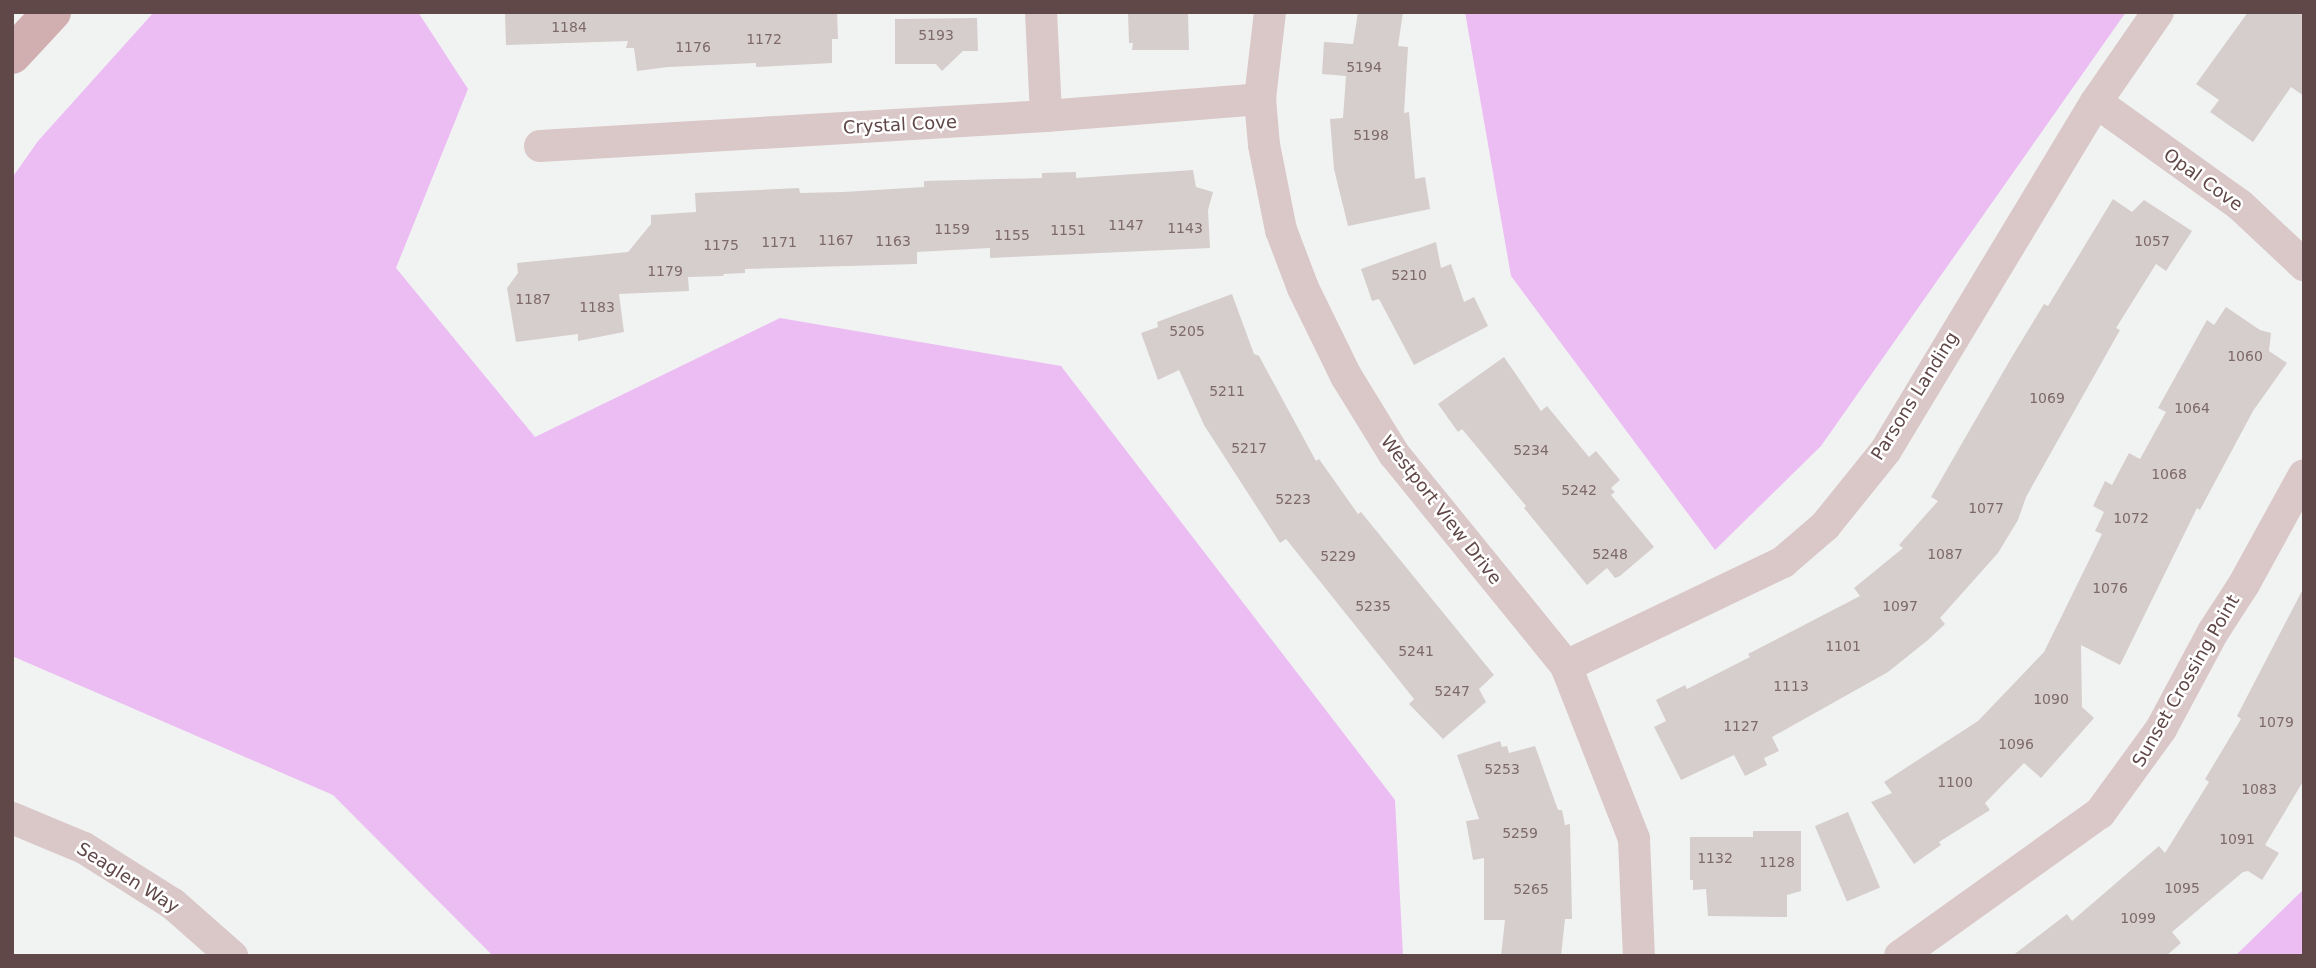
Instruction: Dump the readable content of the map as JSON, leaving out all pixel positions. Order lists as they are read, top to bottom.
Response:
{
  "streets": {
    "street": [
      "Crystal Cove",
      "Opal Cove",
      "Parsons Landing",
      "Westport View Drive",
      "Sunset Crossing Point",
      "Seaglen Way"
    ]
  },
  "crossings": [
    ["Crystal Cove", "Westport View Drive"],
    ["Opal Cove", "Parsons Landing"],
    ["Parsons Landing", "Westport View Drive"]
  ],
  "house_numbers": [
    "1184",
    "5193",
    "1172",
    "1176",
    "5194",
    "5198",
    "1147",
    "1143",
    "1159",
    "1151",
    "1155",
    "1167",
    "1163",
    "1057",
    "1171",
    "1175",
    "1179",
    "5210",
    "1187",
    "1183",
    "5205",
    "1060",
    "5211",
    "1069",
    "1064",
    "5217",
    "5234",
    "1068",
    "5242",
    "5223",
    "1077",
    "1072",
    "5248",
    "1087",
    "5229",
    "1076",
    "5235",
    "1097",
    "1101",
    "5241",
    "1113",
    "5247",
    "1090",
    "1079",
    "1127",
    "1096",
    "5253",
    "1100",
    "1083",
    "5259",
    "1091",
    "1132",
    "1128",
    "1095",
    "5265",
    "1099"
  ]
}
